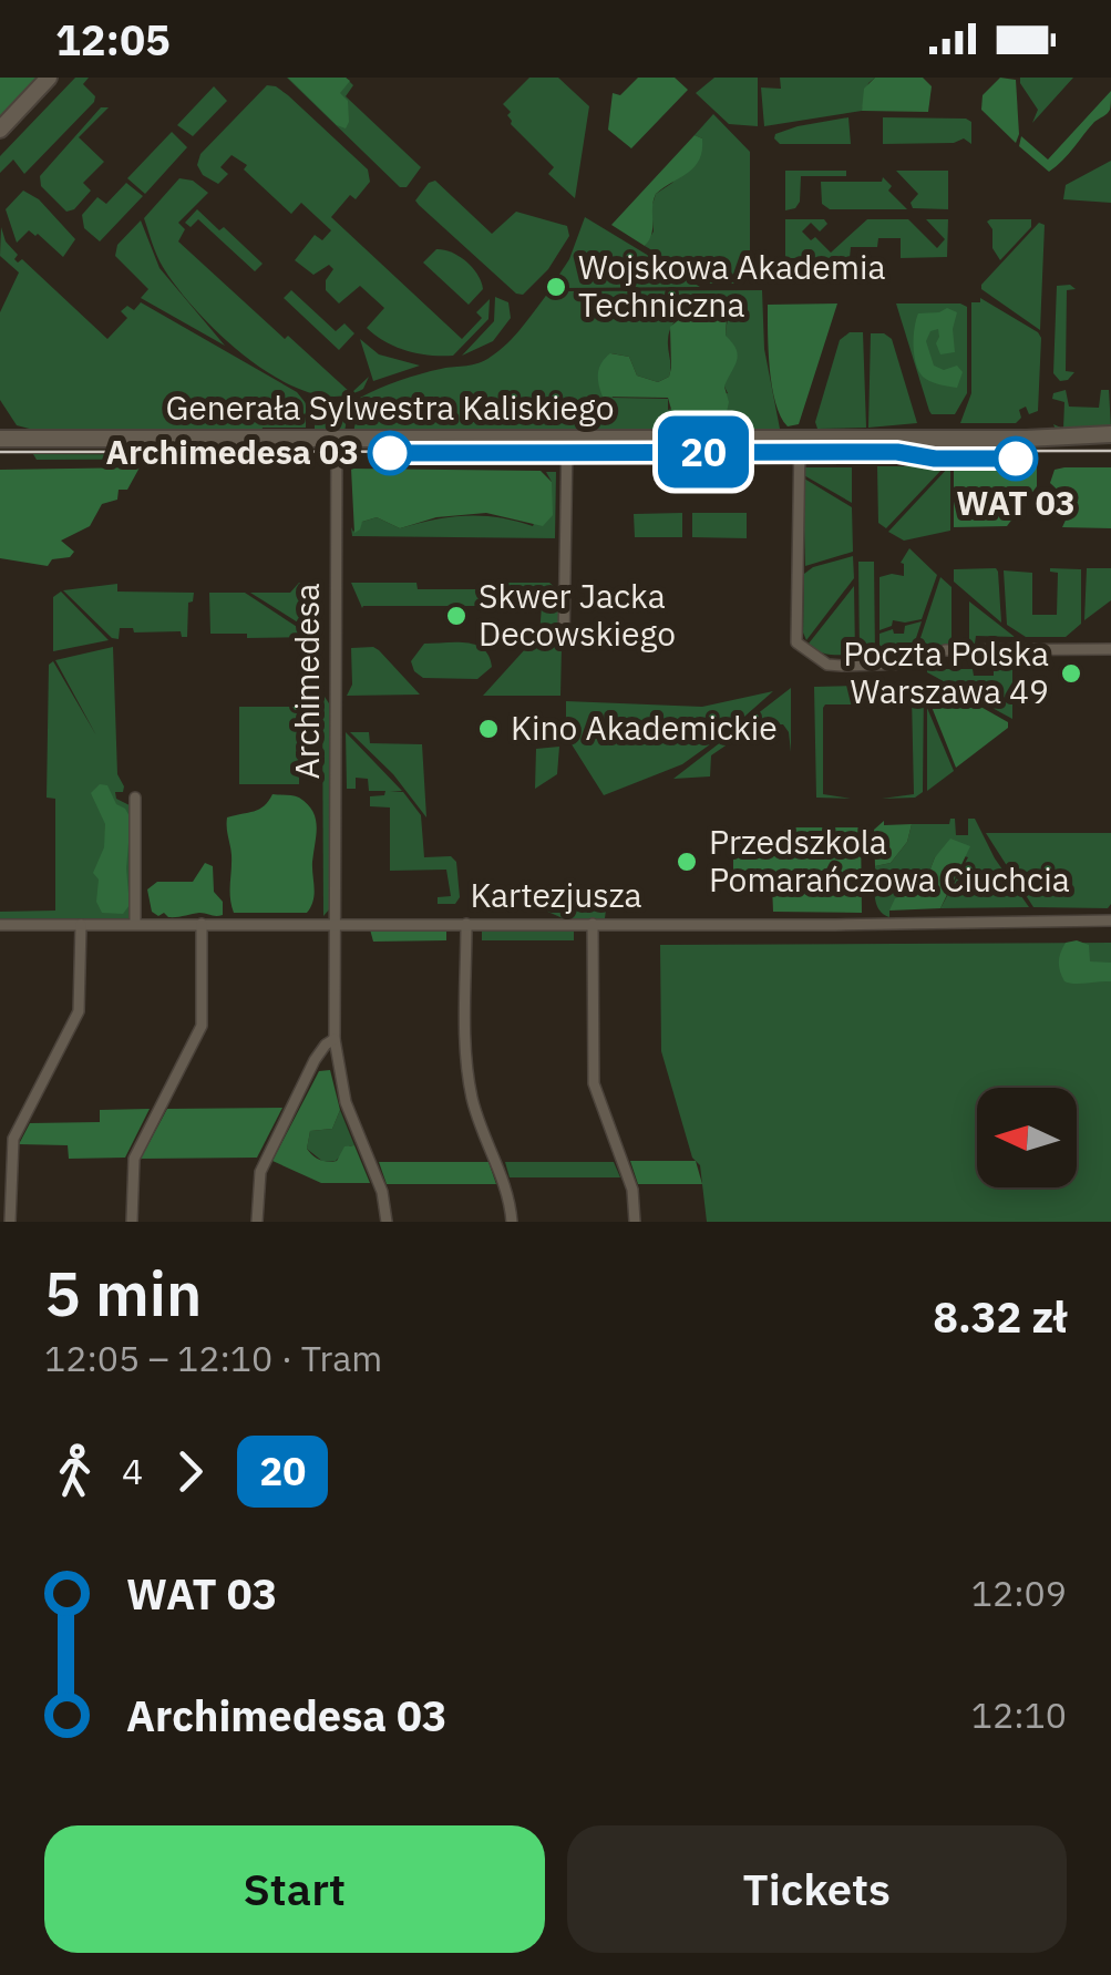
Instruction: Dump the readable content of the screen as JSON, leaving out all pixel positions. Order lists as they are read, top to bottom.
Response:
{
  "streets": {
    "street": ["Generała Sylwestra Kaliskiego", "Archimedesa", "Kartezjusza"]
  },
  "crossings": [
    ["Generała Sylwestra Kaliskiego", "Archimedesa"],
    ["Archimedesa", "Kartezjusza"]
  ],
  "places": [
    "Wojskowa Akademia Techniczna",
    "Archimedesa 03",
    "WAT 03",
    "Skwer Jacka Decowskiego",
    "Poczta Polska Warszawa 49",
    "Kino Akademickie",
    "Przedszkola Pomarańczowa Ciuchcia"
  ],
  "lines": ["tram line 20"],
  "north": "left",
  "page": {
    "status": "12:05",
    "on_map": "20",
    "heading": ["5 min", "12:05 – 12:10 · Tram", "8.32 zł"],
    "legs": ["4", "20"],
    "list": [
      {
        "name": "WAT 03",
        "value": "12:09"
      },
      {
        "name": "Archimedesa 03",
        "value": "12:10"
      }
    ],
    "buttons": ["Start", "Tickets"]
  }
}
